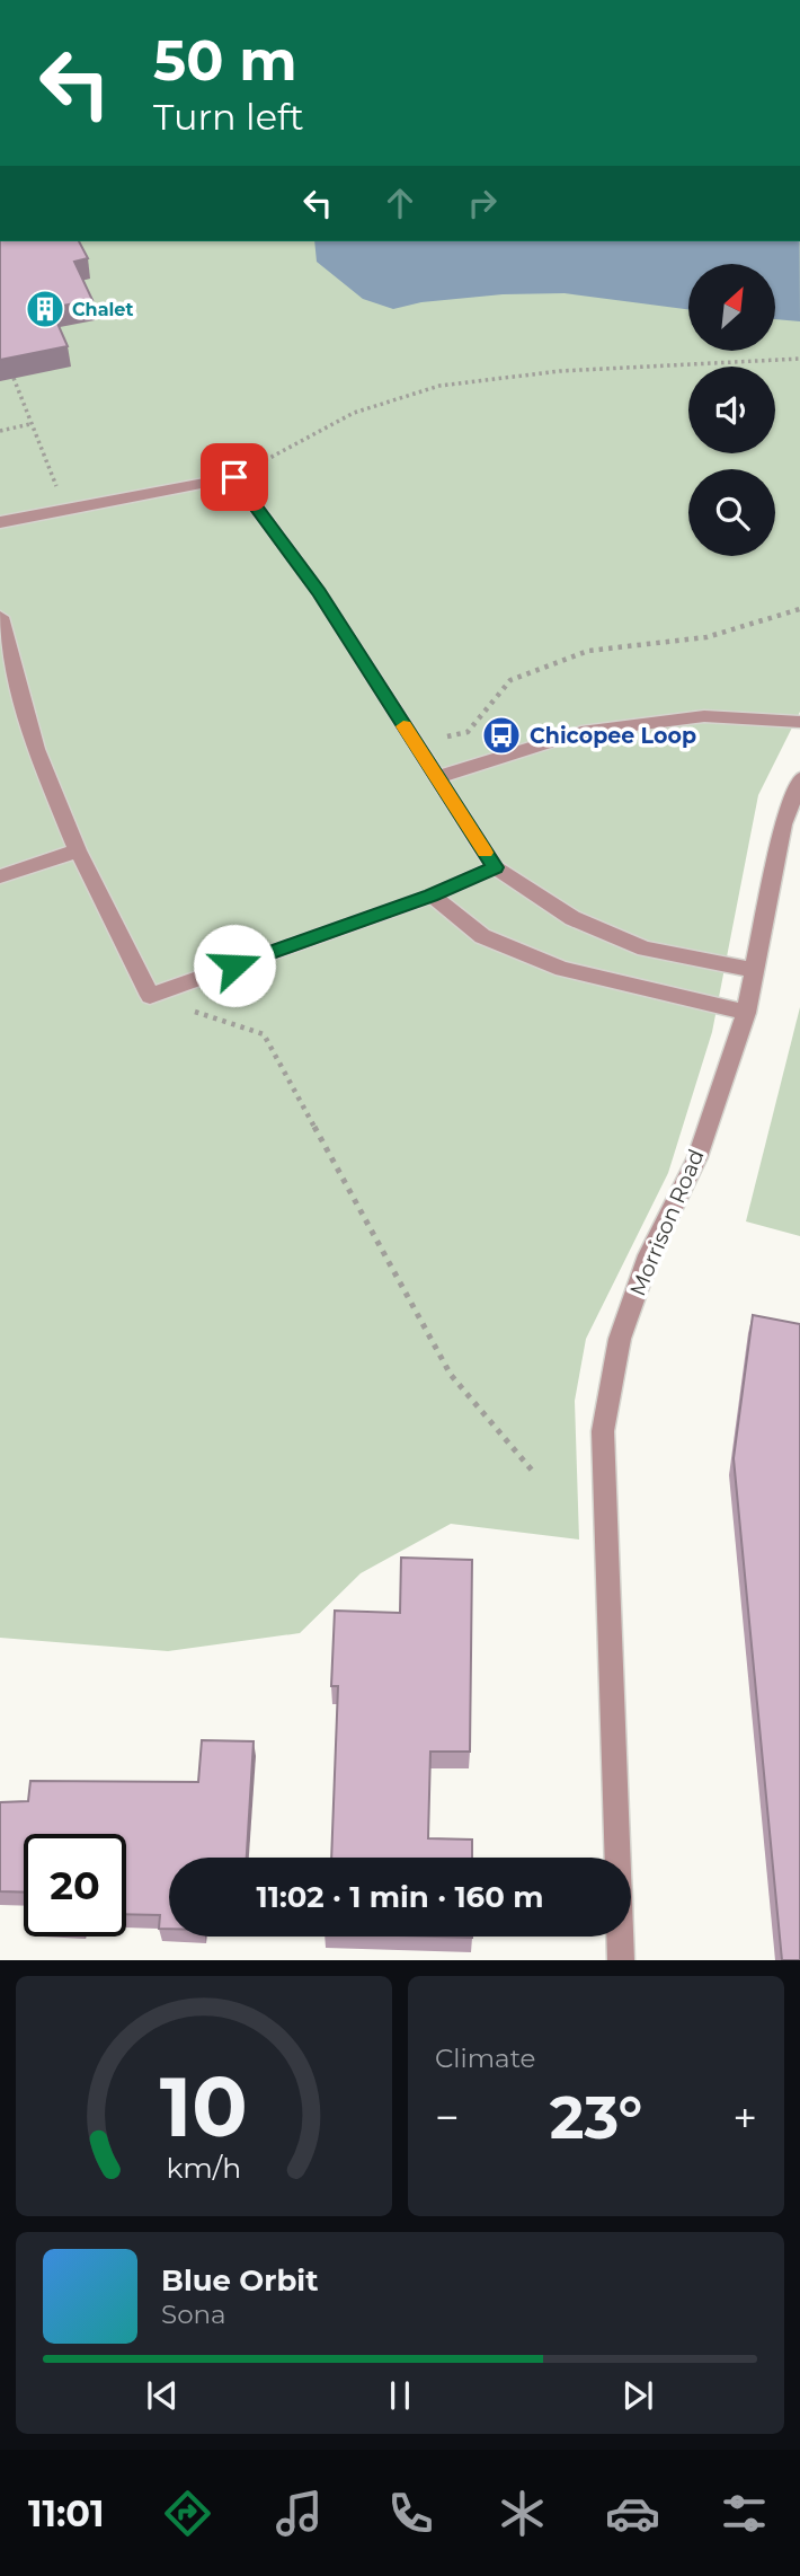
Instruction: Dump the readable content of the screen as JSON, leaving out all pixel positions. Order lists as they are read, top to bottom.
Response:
{
  "streets": {
    "street": ["Morrison Road"]
  },
  "places": {
    "building": ["Chalet"],
    "bus stop": ["Chicopee Loop"]
  },
  "north": "top right",
  "page": {
    "turn": ["50 m", "Turn left"],
    "limit": "20",
    "trip": "11:02 · 1 min · 160 m",
    "tile": "Climate",
    "heat": ["−", "23°", "+"],
    "song": ["Blue Orbit", "Sona"],
    "tabs": "11:01",
    "gauge": ["10", "km/h"]
  }
}
